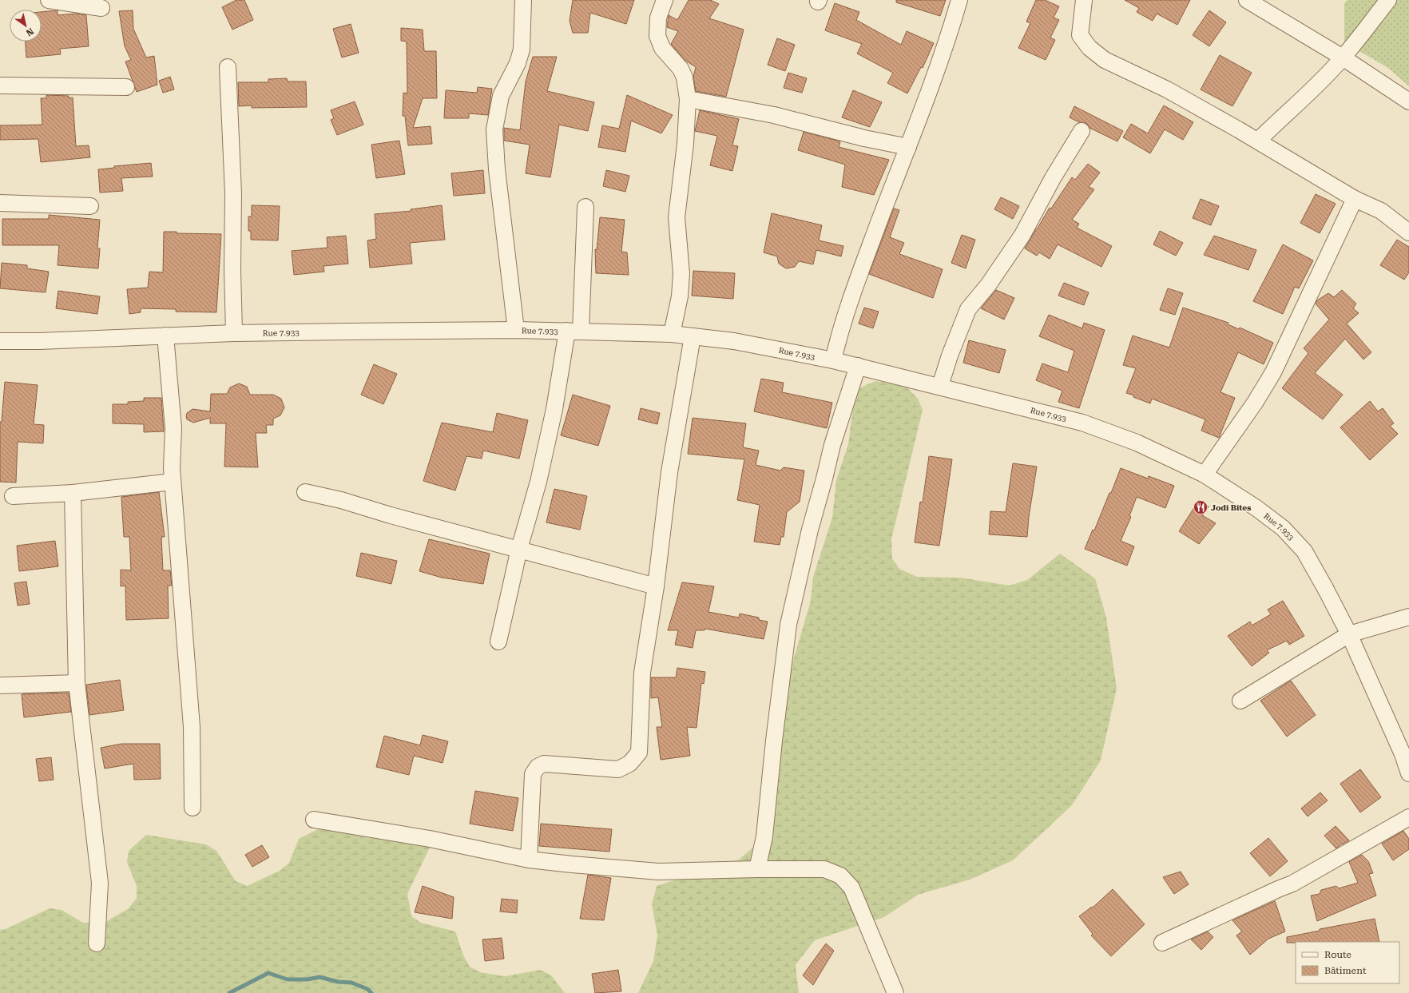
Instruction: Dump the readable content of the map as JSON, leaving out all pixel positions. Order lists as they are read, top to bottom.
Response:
{
  "streets": {
    "street": ["Rue 7.933"]
  },
  "places": {
    "restaurant": ["Jodi Bites"]
  },
  "legend": ["Route", "Bâtiment"],
  "north": "bottom right"
}
